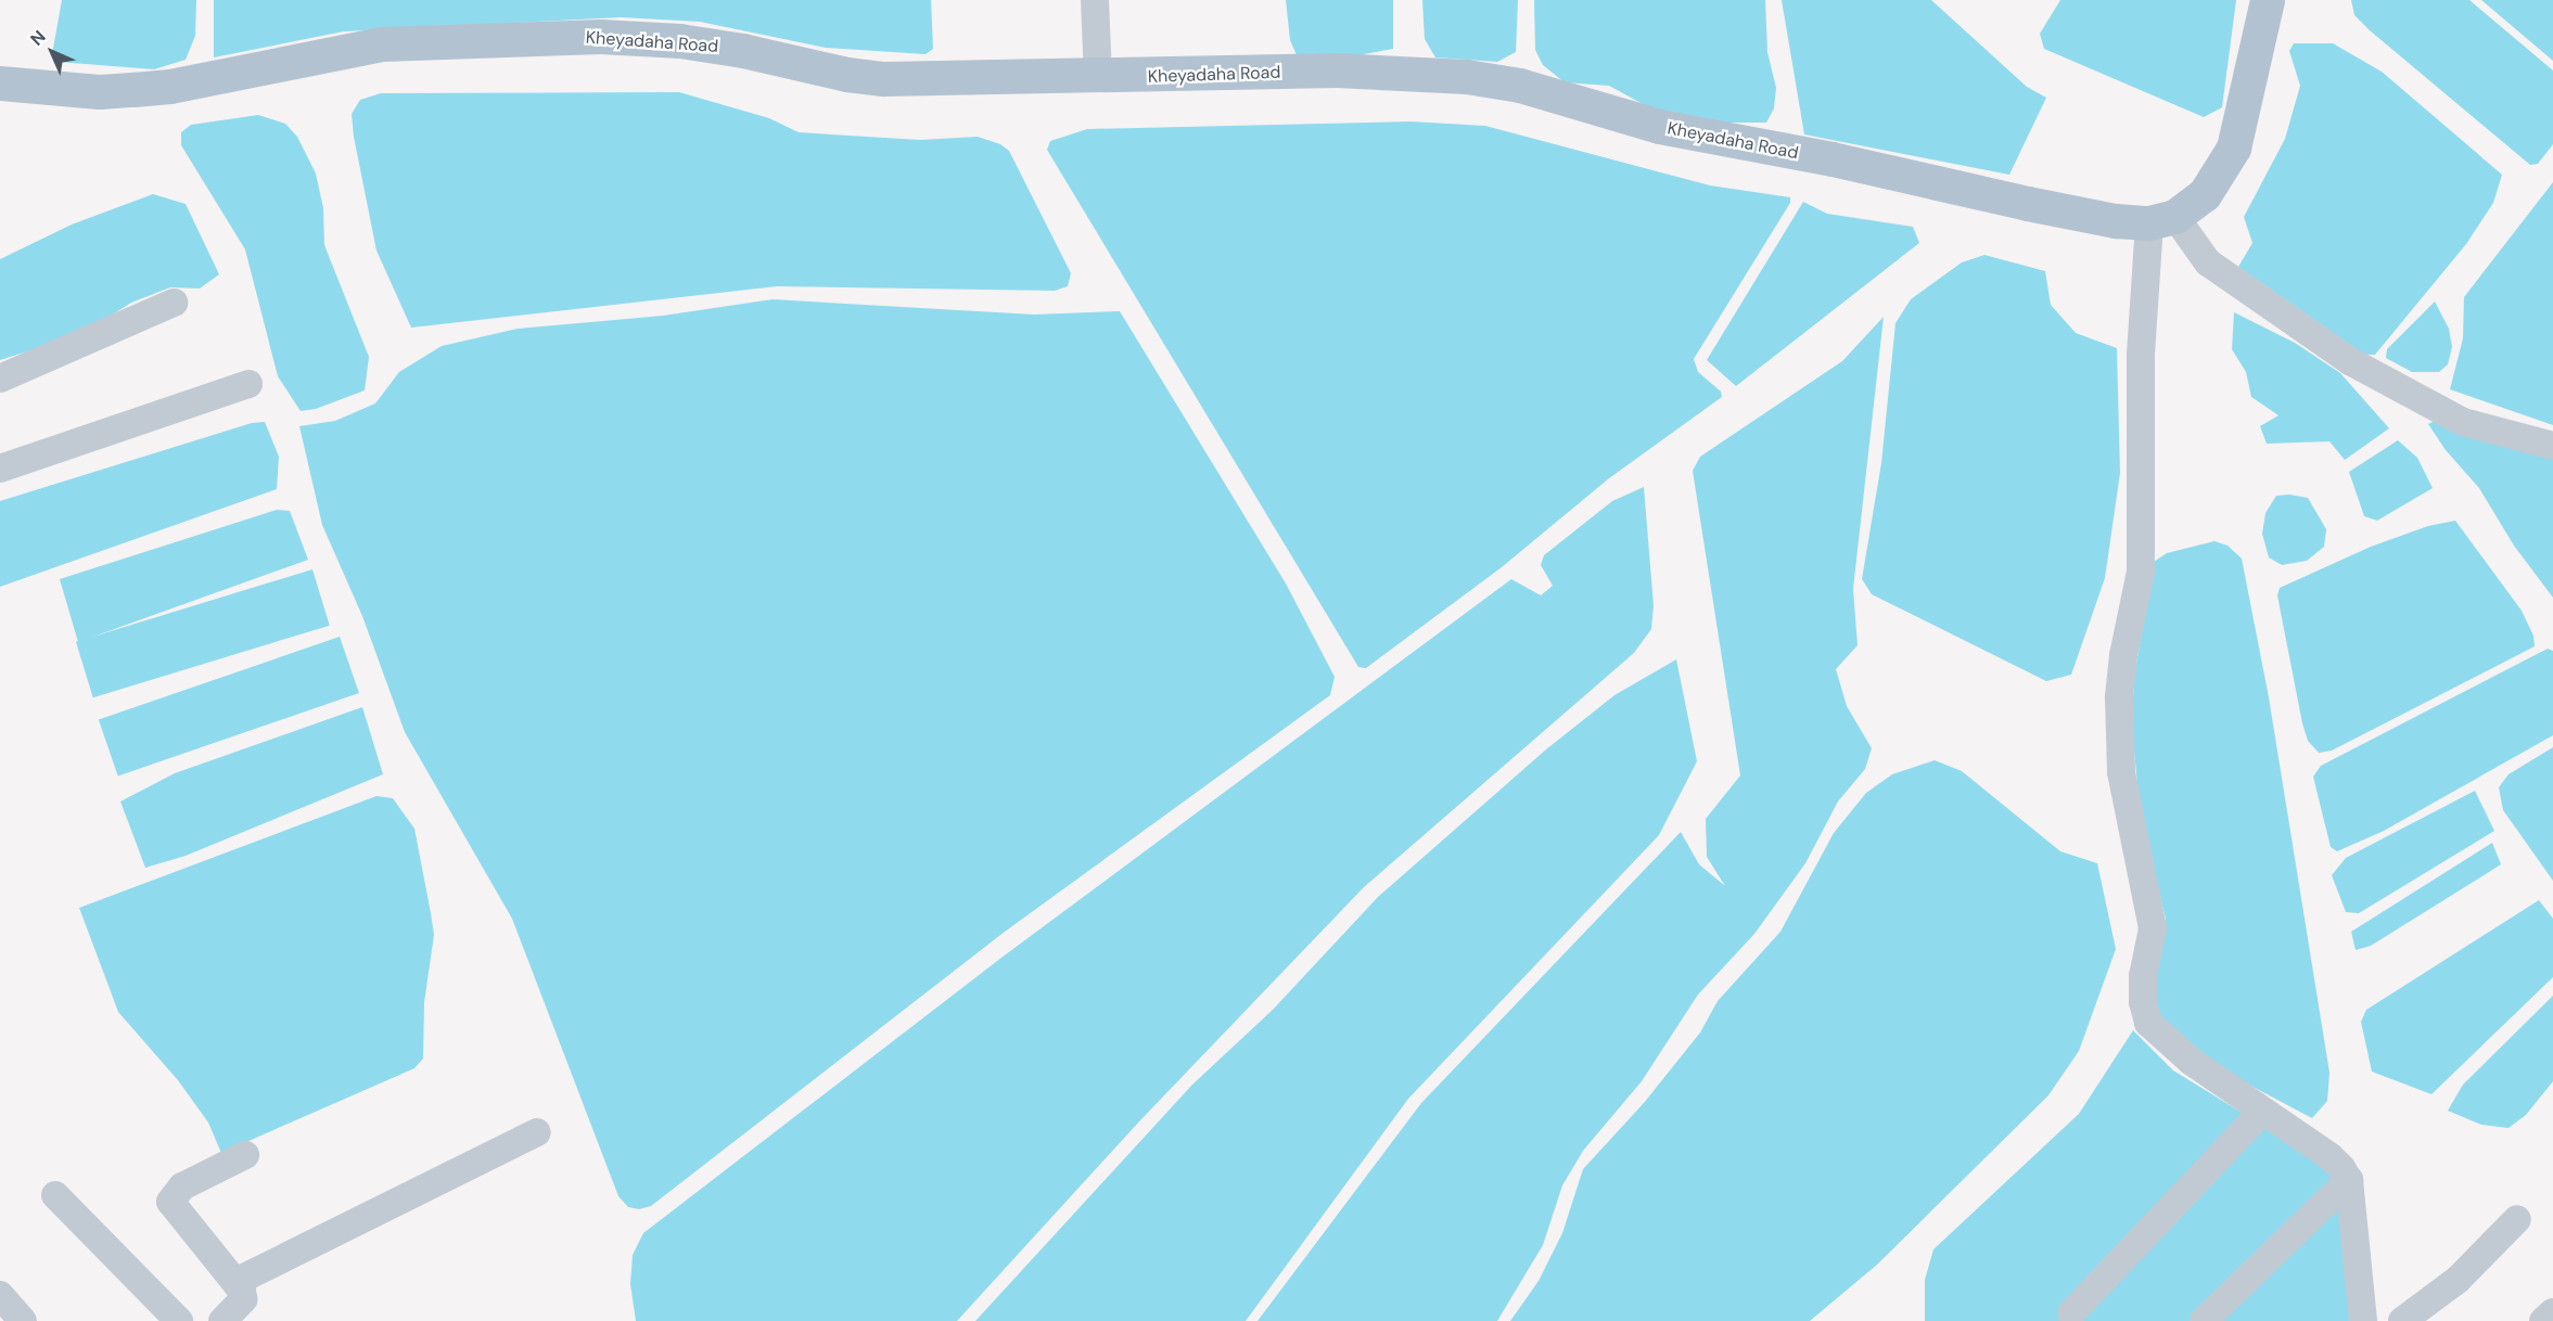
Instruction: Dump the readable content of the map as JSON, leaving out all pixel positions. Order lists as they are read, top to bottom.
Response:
{
  "streets": {
    "main road": ["Kheyadaha Road"]
  },
  "north": "top left"
}
